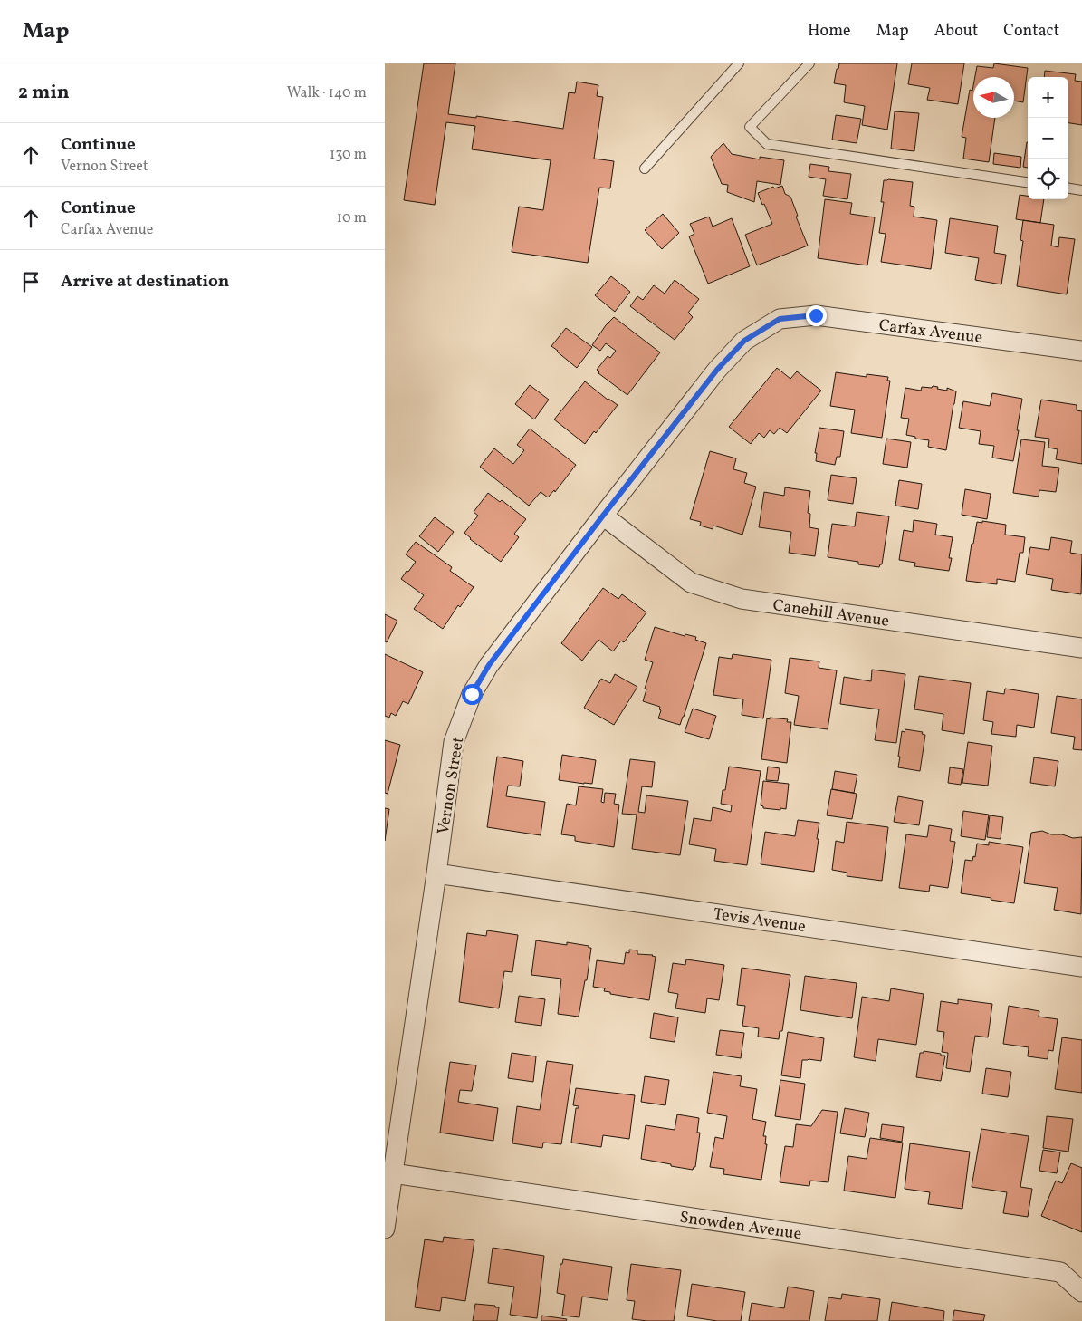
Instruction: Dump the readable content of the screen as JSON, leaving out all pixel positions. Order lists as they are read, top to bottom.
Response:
{
  "streets": {
    "street": [
      "Carfax Avenue",
      "Canehill Avenue",
      "Vernon Street",
      "Tevis Avenue",
      "Snowden Avenue"
    ]
  },
  "crossings": [
    ["Carfax Avenue", "Vernon Street"],
    ["Canehill Avenue", "Vernon Street"],
    ["Vernon Street", "Tevis Avenue"],
    ["Vernon Street", "Snowden Avenue"]
  ],
  "north": "left",
  "page": {
    "header": "Map",
    "nav": [
      "Home",
      "Map",
      "About",
      "Contact"
    ],
    "heading": ["2 min", "Walk · 140 m"],
    "map_buttons": ["+", "−"],
    "list": [
      ["Continue", "Vernon Street", "130 m"],
      ["Continue", "Carfax Avenue", "10 m"],
      "Arrive at destination"
    ]
  }
}
